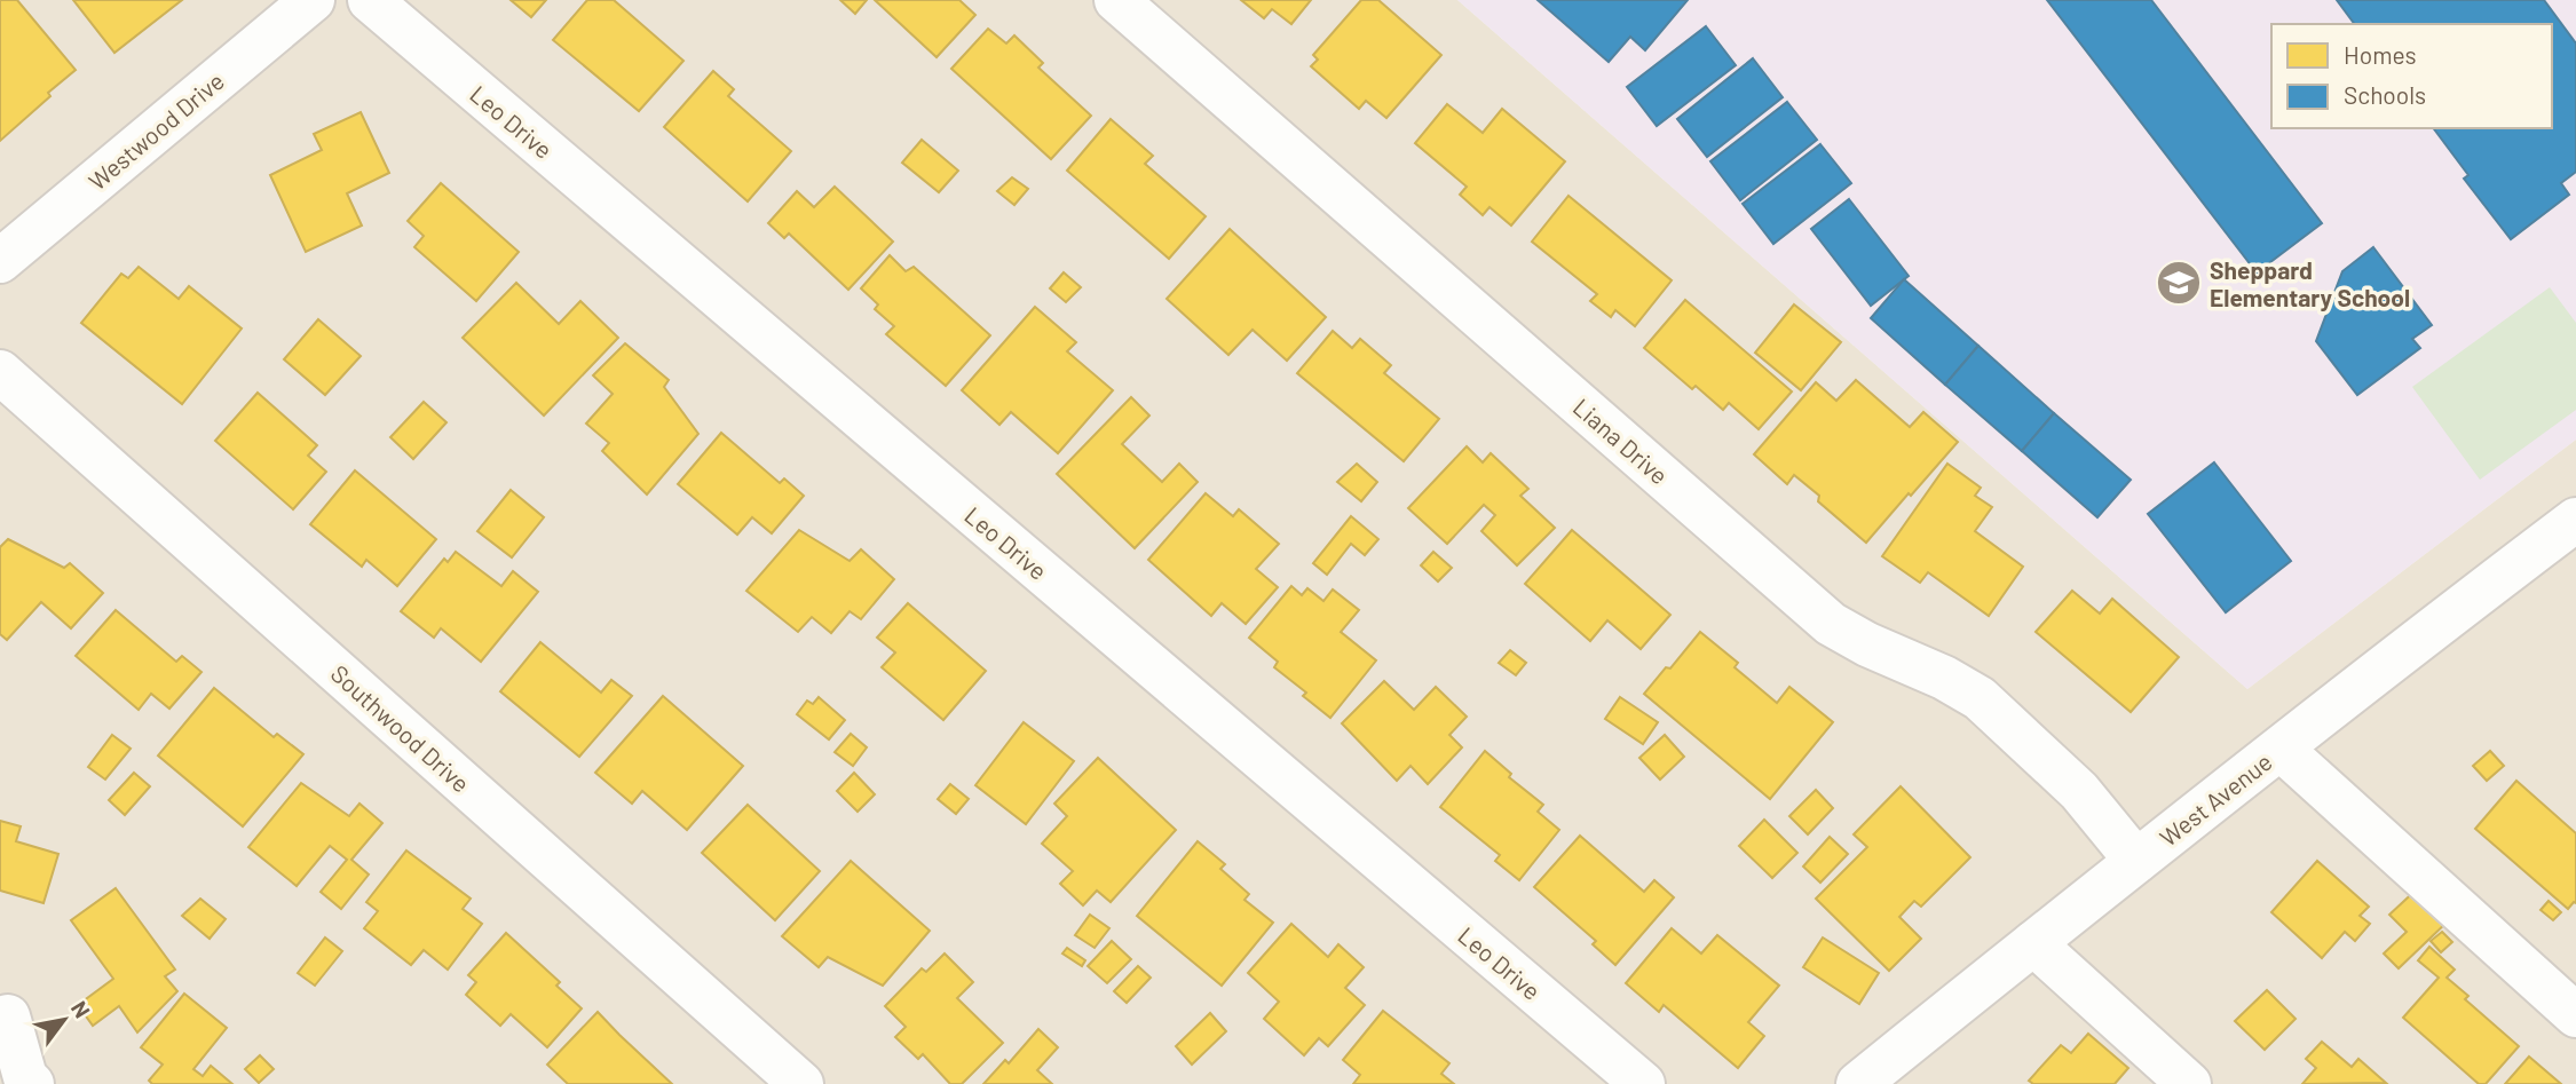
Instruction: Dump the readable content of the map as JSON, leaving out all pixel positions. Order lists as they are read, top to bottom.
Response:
{
  "streets": {
    "street": [
      "Leo Drive",
      "Westwood Drive",
      "Liana Drive",
      "Southwood Drive",
      "West Avenue"
    ]
  },
  "crossings": [
    ["Liana Drive", "West Avenue"]
  ],
  "places": {
    "school or university": ["Sheppard Elementary School"]
  },
  "legend": ["Homes", "Schools"],
  "north": "top right"
}
